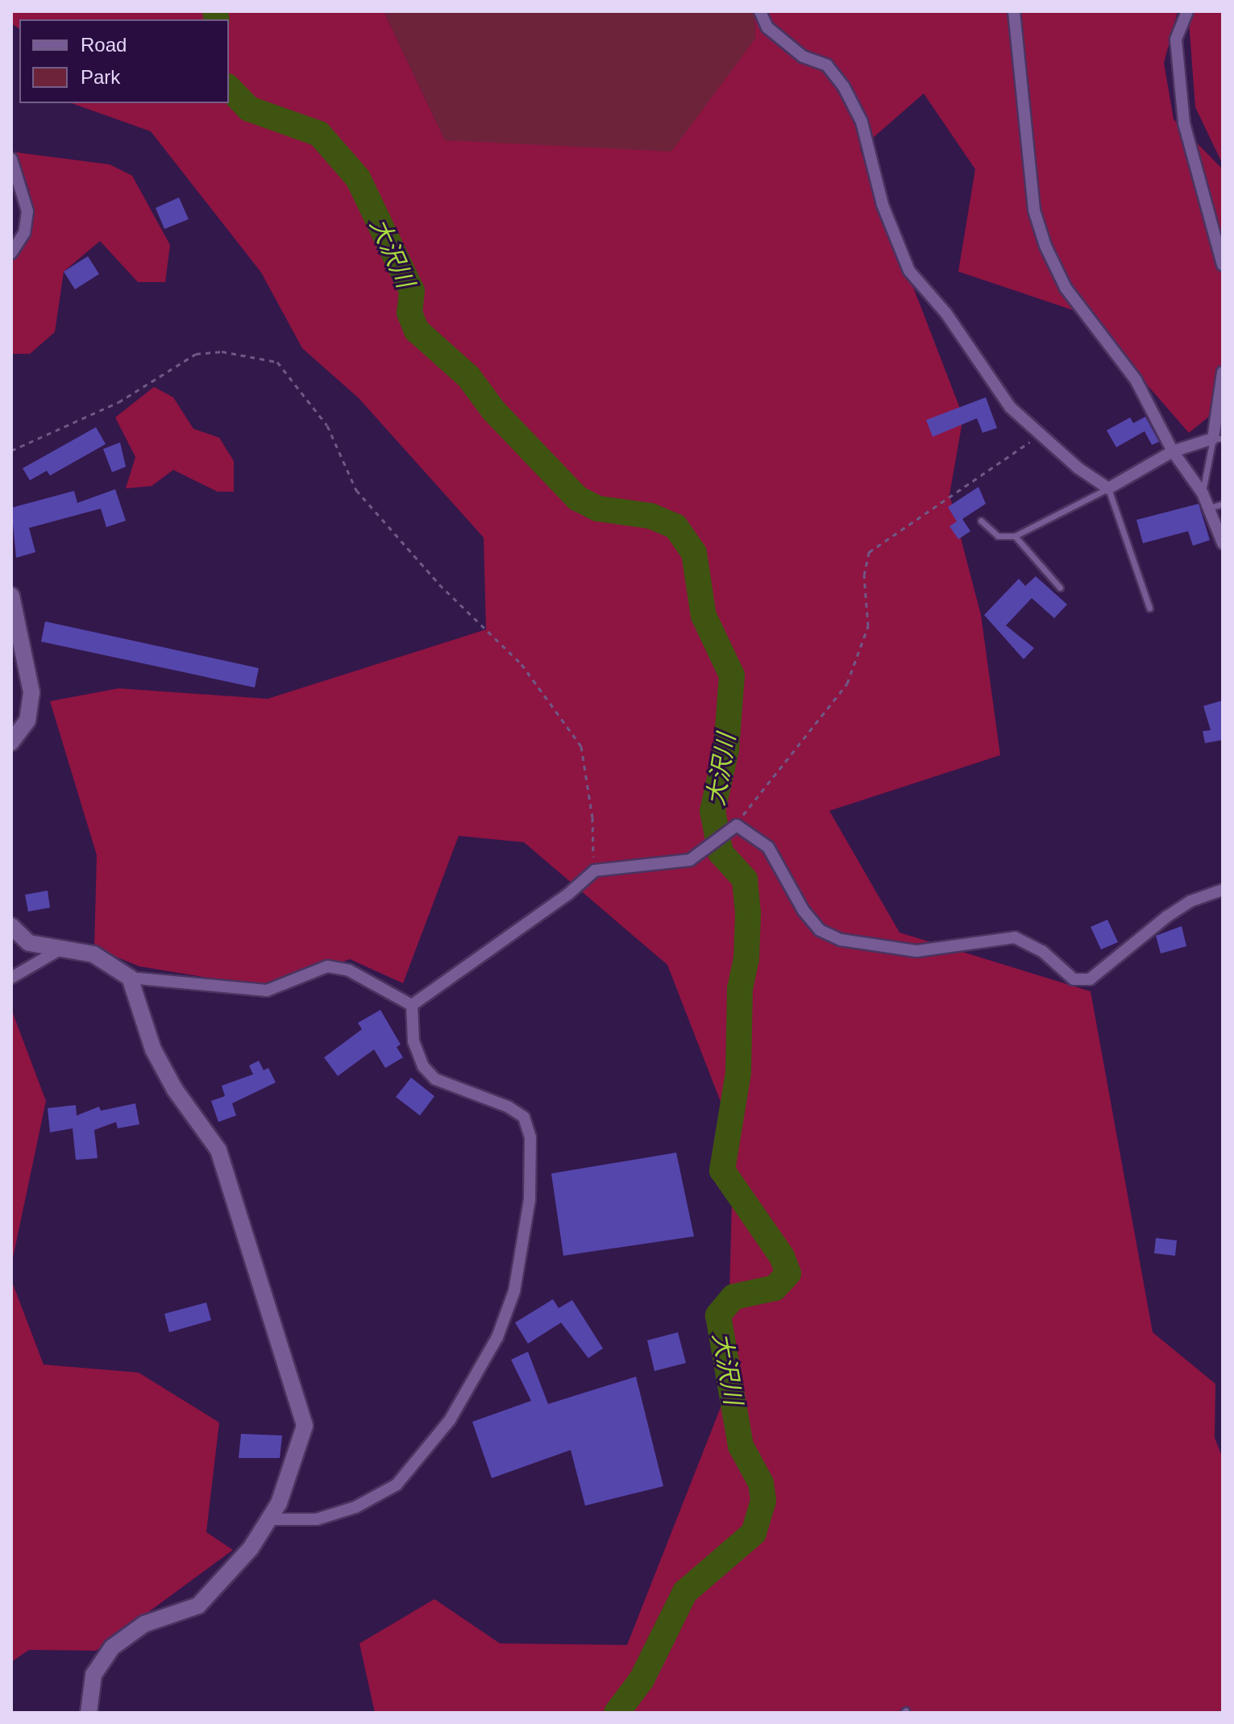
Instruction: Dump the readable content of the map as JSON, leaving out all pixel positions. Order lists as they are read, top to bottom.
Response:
{
  "water": ["大沢川"],
  "legend": ["Road", "Park"]
}
